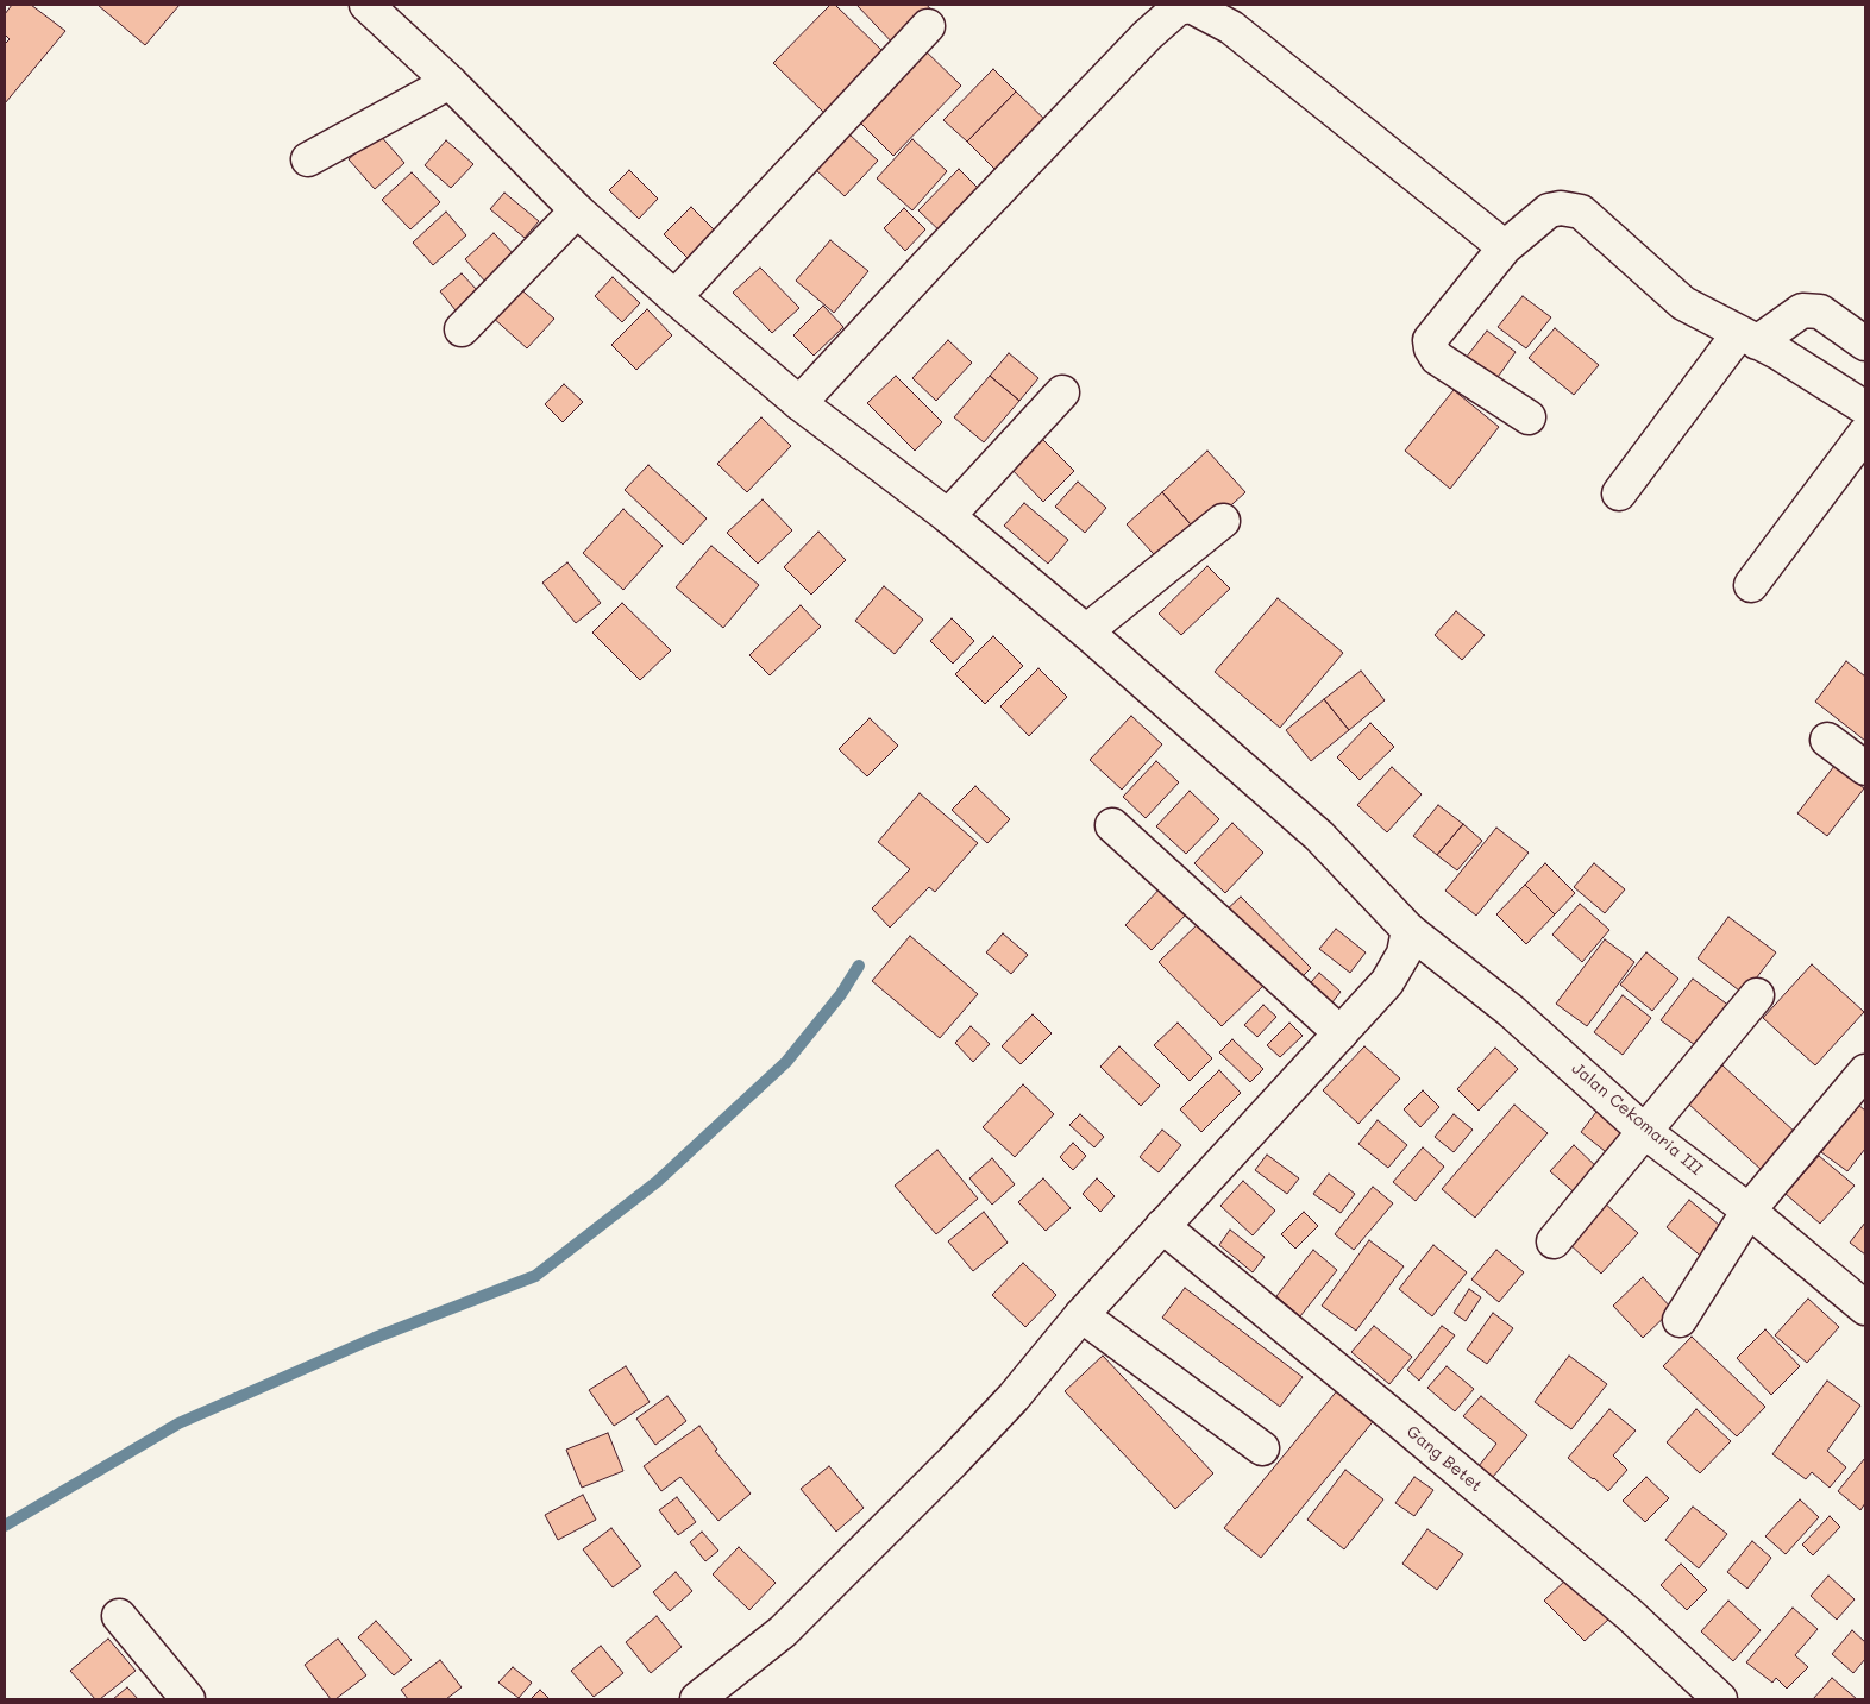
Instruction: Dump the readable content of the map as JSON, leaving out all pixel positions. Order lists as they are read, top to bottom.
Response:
{
  "streets": {
    "street": ["Jalan Cekomaria III", "Gang Betet"]
  }
}
